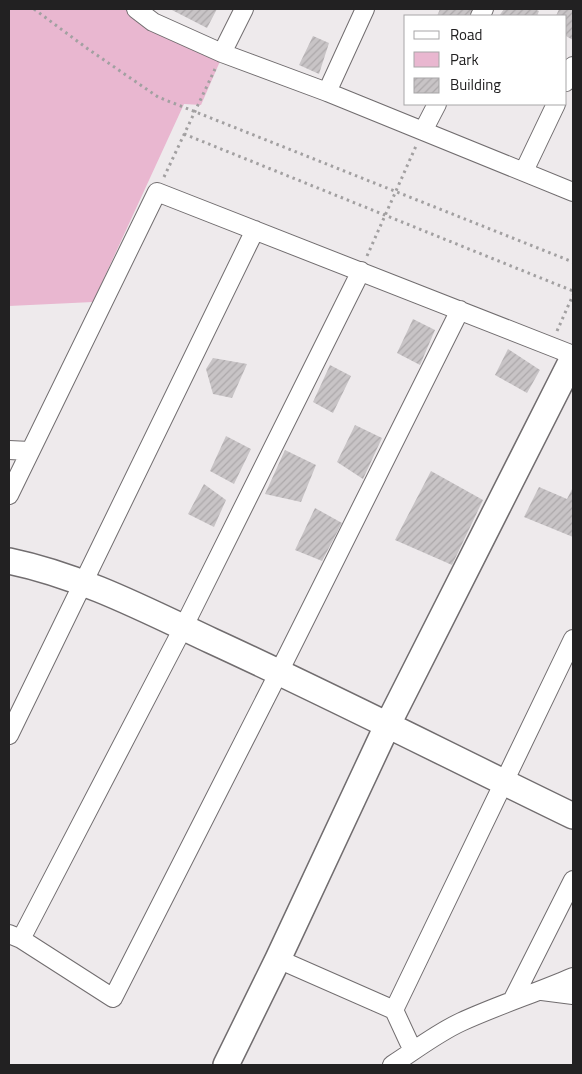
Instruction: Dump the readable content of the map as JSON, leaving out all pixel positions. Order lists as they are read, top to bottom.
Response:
{
  "legend": ["Road", "Park", "Building"]
}
